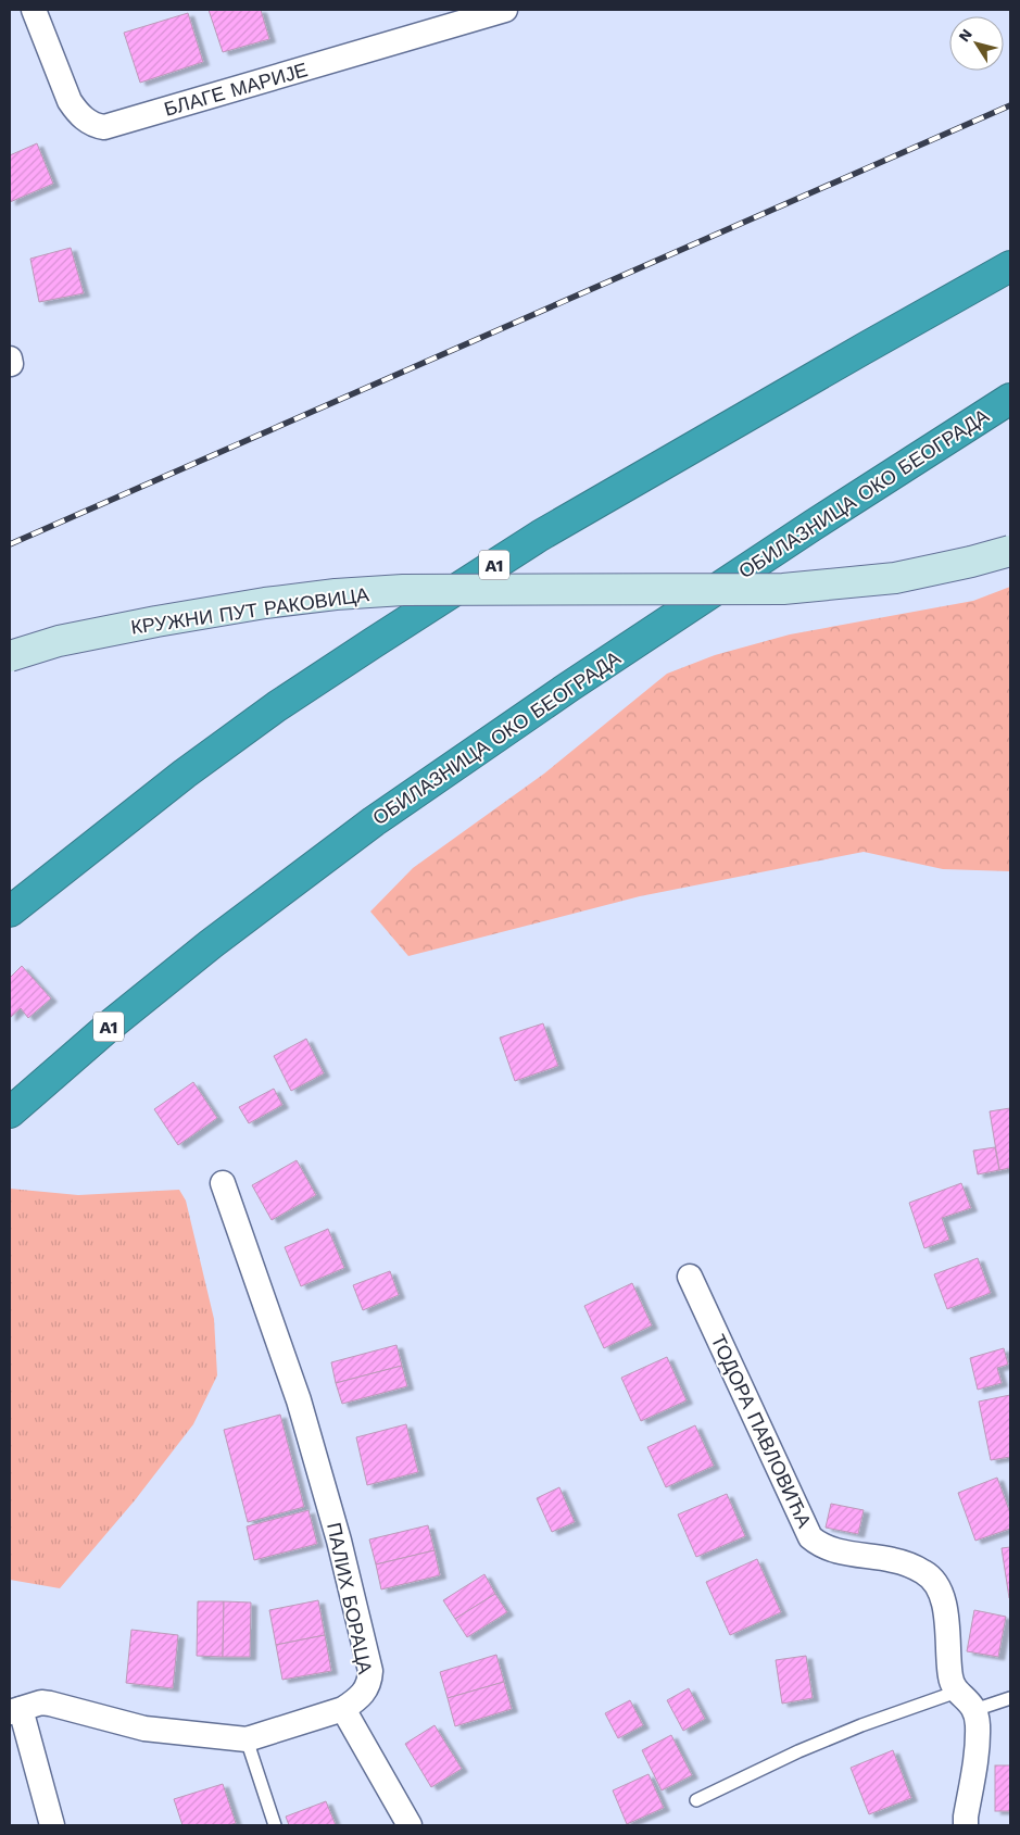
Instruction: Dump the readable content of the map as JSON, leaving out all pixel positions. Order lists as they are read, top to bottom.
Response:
{
  "streets": {
    "highway": ["ОБИЛАЗНИЦА ОКО БЕОГРАДА", "A1"],
    "main road": ["КРУЖНИ ПУТ РАКОВИЦА"],
    "street": ["БЛАГЕ МАРИЈЕ", "ТОДОРА ПАВЛОВИЋА", "ПАЛИХ БОРАЦА"]
  },
  "north": "top left"
}
